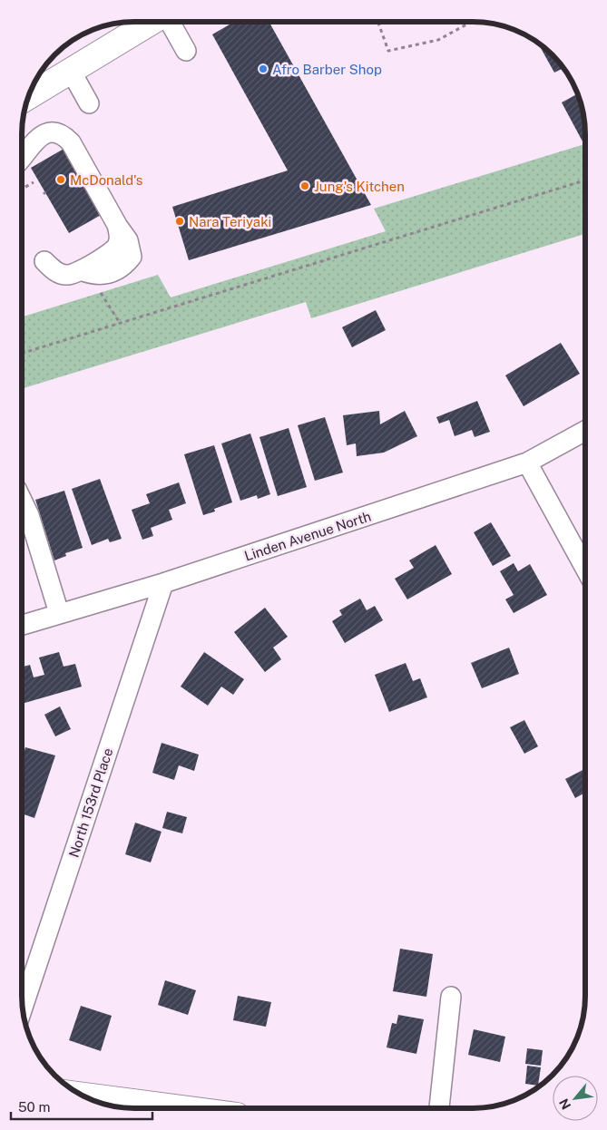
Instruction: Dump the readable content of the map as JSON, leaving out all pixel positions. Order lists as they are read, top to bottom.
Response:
{
  "streets": {
    "street": ["Linden Avenue North", "North 153rd Place"]
  },
  "crossings": [
    ["Linden Avenue North", "North 153rd Place"]
  ],
  "places": [
    "Afro Barber Shop",
    "McDonald's",
    "Jung's Kitchen",
    "Nara Teriyaki"
  ],
  "scale_bar": "50 m",
  "north": "bottom left"
}
